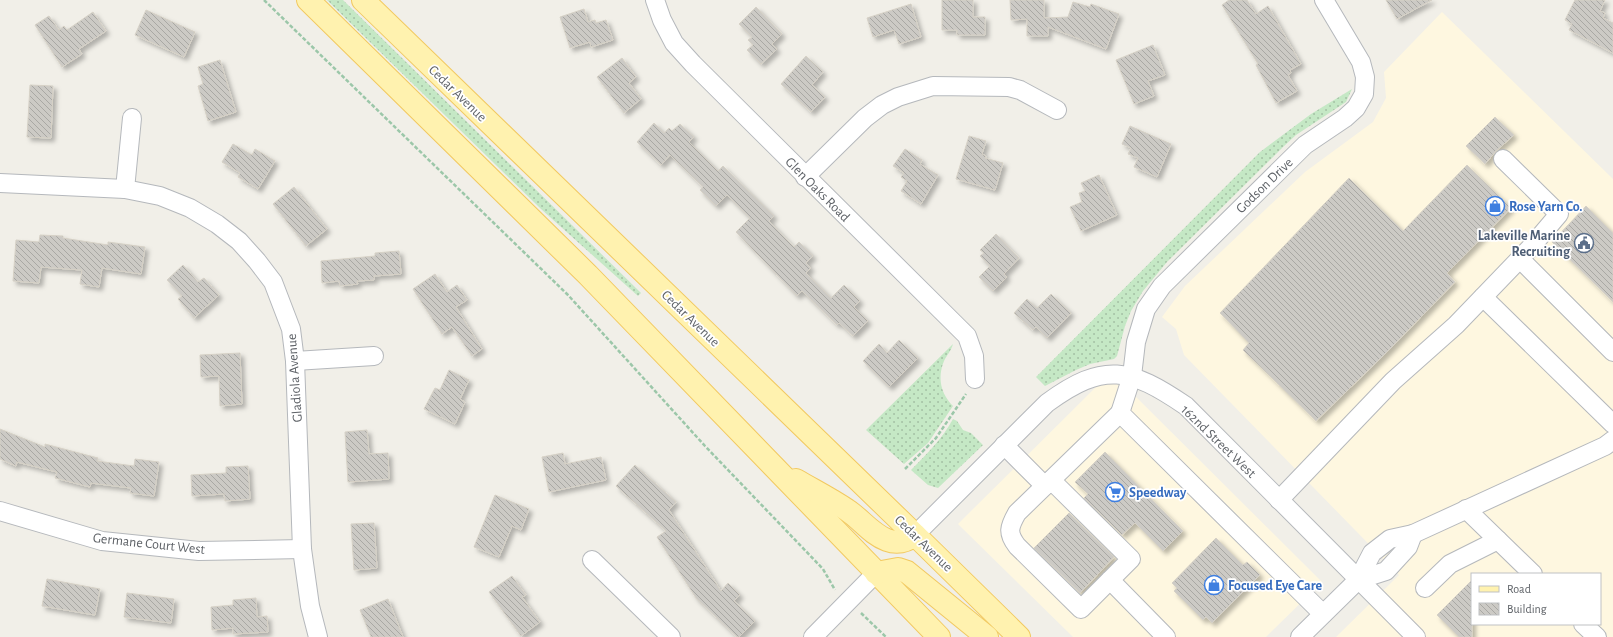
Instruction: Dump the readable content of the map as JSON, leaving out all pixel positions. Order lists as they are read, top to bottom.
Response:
{
  "streets": {
    "main road": ["Cedar Avenue"],
    "street": [
      "Godson Drive",
      "Glen Oaks Road",
      "Gladiola Avenue",
      "162nd Street West",
      "Germane Court West"
    ]
  },
  "crossings": [
    ["Cedar Avenue", "162nd Street West"],
    ["Godson Drive", "162nd Street West"],
    ["Gladiola Avenue", "Germane Court West"]
  ],
  "places": {
    "shop": ["Rose Yarn Co.", "Focused Eye Care"],
    "public building": ["Lakeville Marine Recruiting"],
    "supermarket": ["Speedway"]
  },
  "legend": ["Road", "Building"]
}
